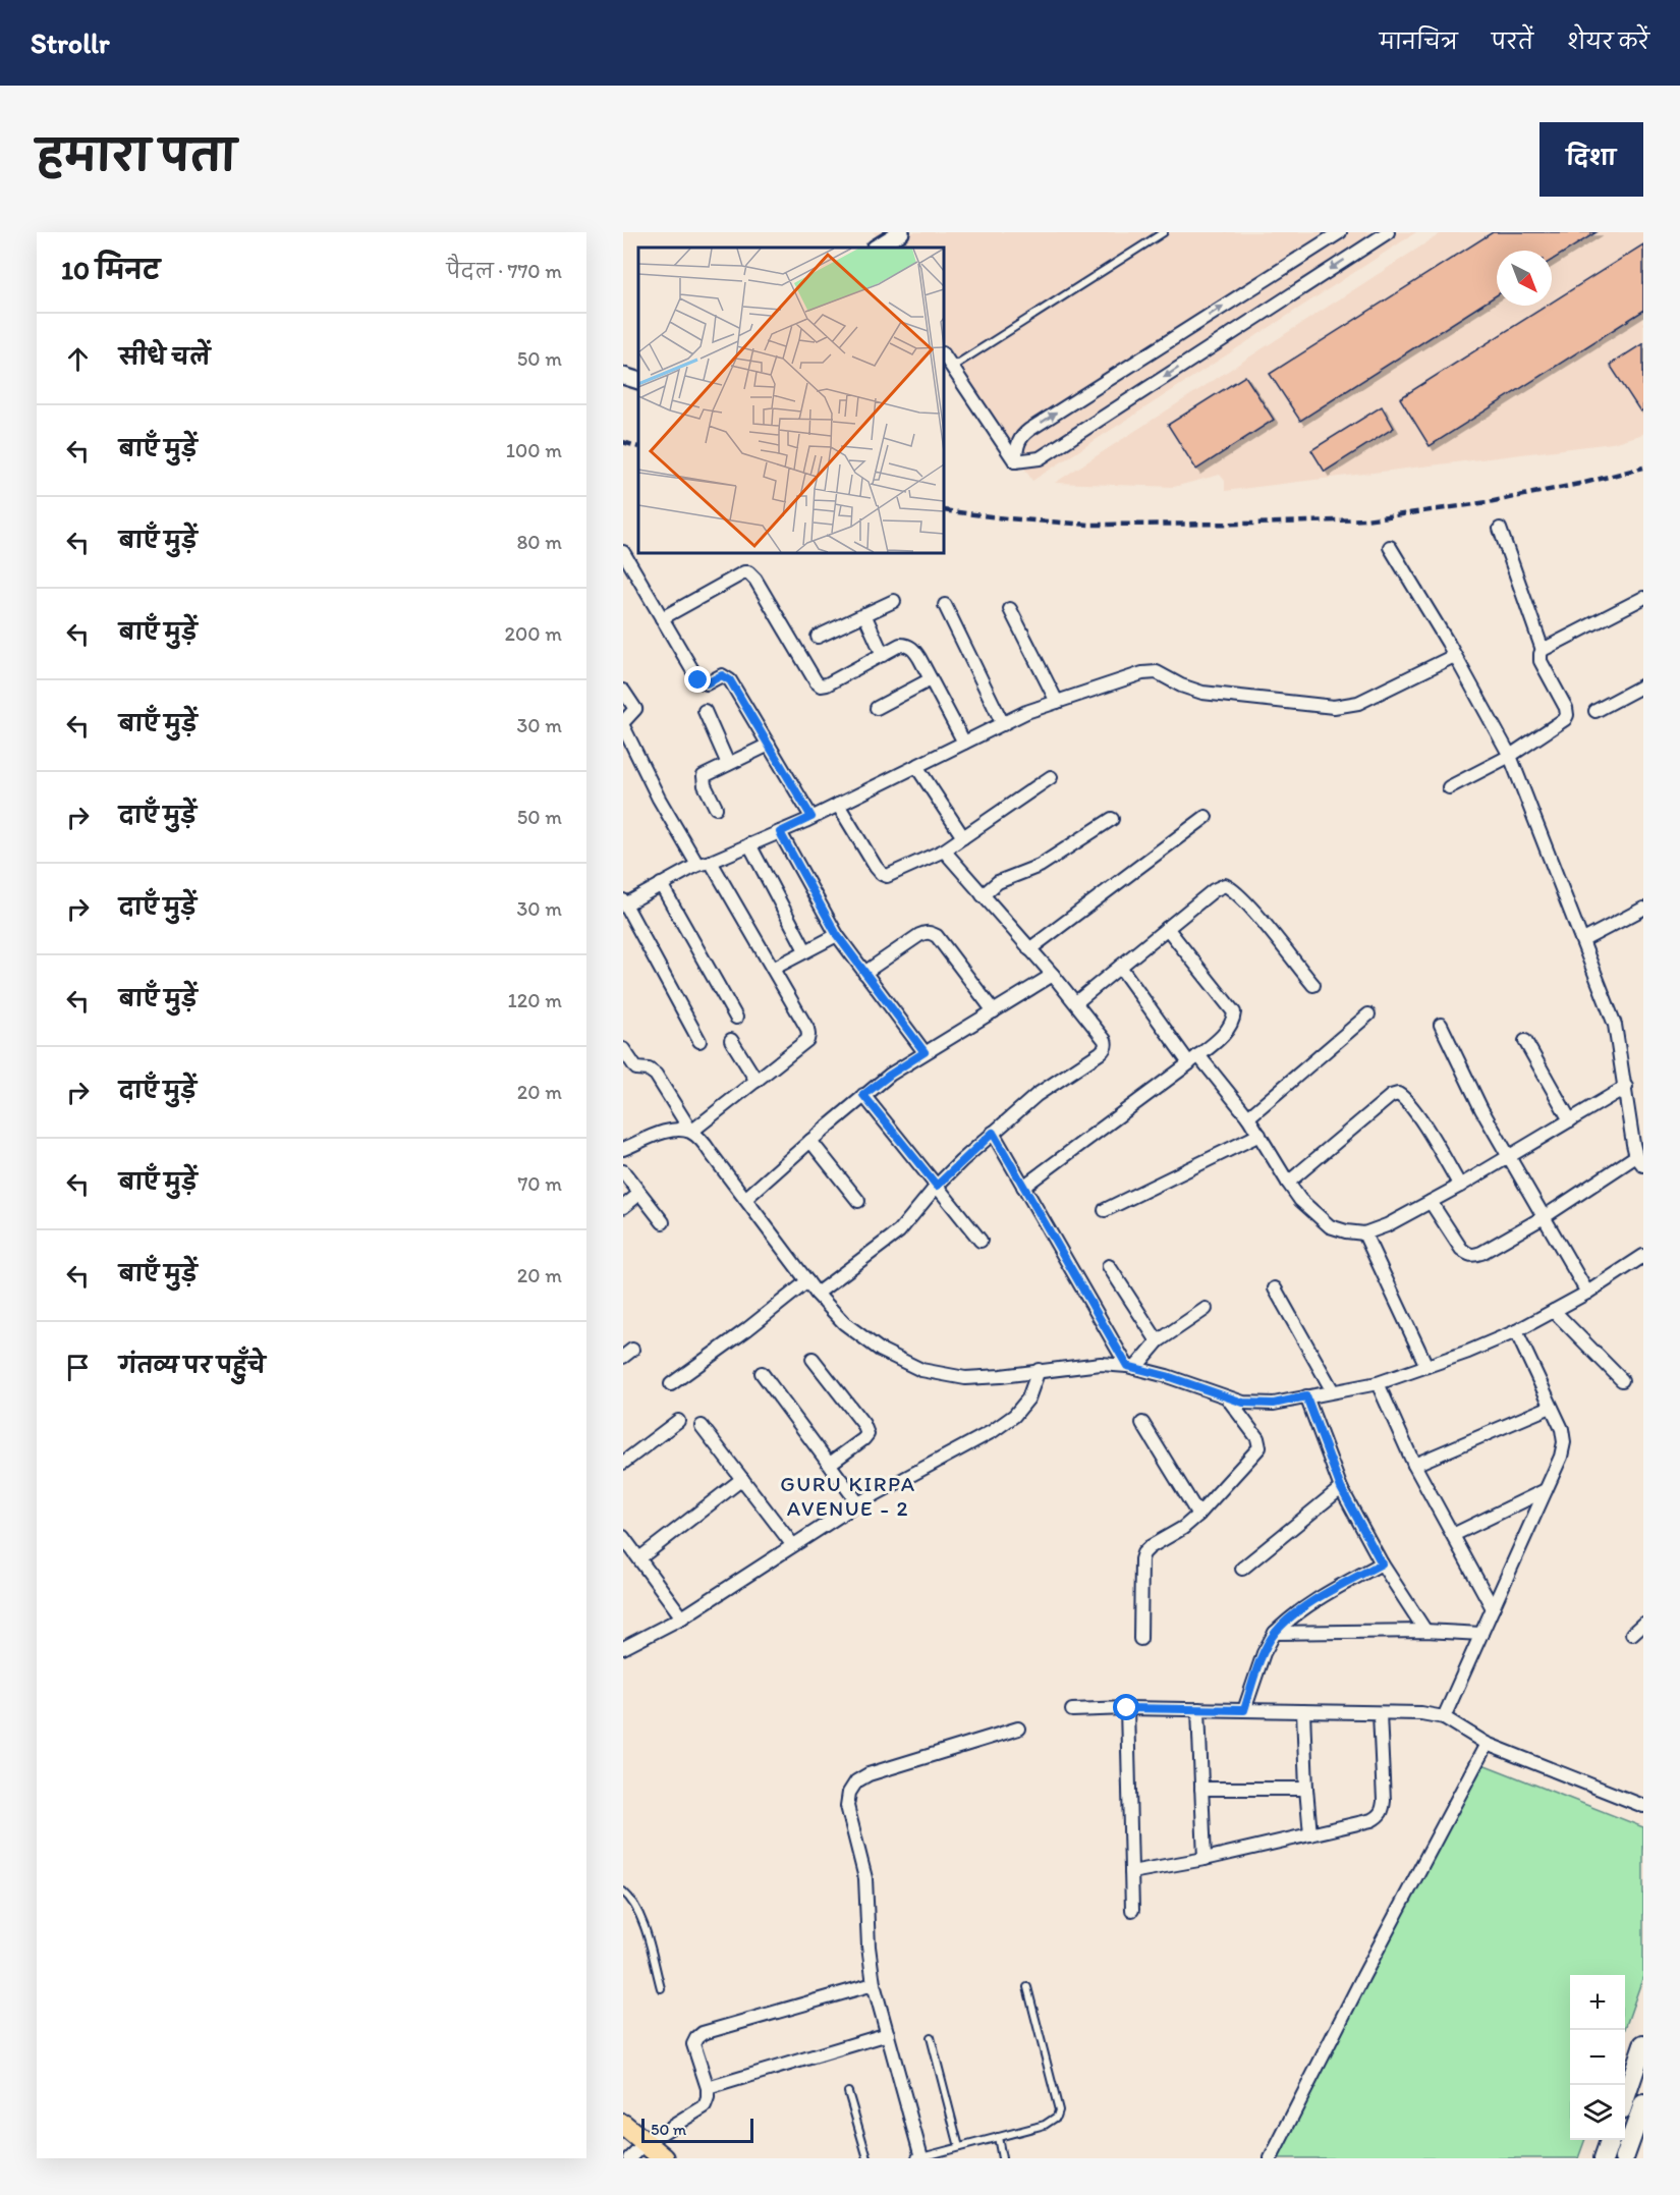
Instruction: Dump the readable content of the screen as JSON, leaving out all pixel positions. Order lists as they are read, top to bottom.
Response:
{
  "districts": ["GURU KIRPA AVENUE - 2"],
  "scale_bar": "50 m",
  "north": "bottom right",
  "page": {
    "header": "Strollr",
    "nav": ["मानचित्र", "परतें", "शेयर करें"],
    "title": "हमारा पता",
    "buttons": "दिशा",
    "heading": ["10 मिनट", "पैदल · 770 m"],
    "list": [
      ["सीधे चलें", "50 m"],
      ["बाएँ मुड़ें", "100 m"],
      ["बाएँ मुड़ें", "80 m"],
      ["बाएँ मुड़ें", "200 m"],
      ["बाएँ मुड़ें", "30 m"],
      ["दाएँ मुड़ें", "50 m"],
      ["दाएँ मुड़ें", "30 m"],
      ["बाएँ मुड़ें", "120 m"],
      ["दाएँ मुड़ें", "20 m"],
      ["बाएँ मुड़ें", "70 m"],
      ["बाएँ मुड़ें", "20 m"],
      "गंतव्य पर पहुँचे"
    ],
    "map_buttons": ["+", "−"],
    "scale": "50 m"
  }
}
